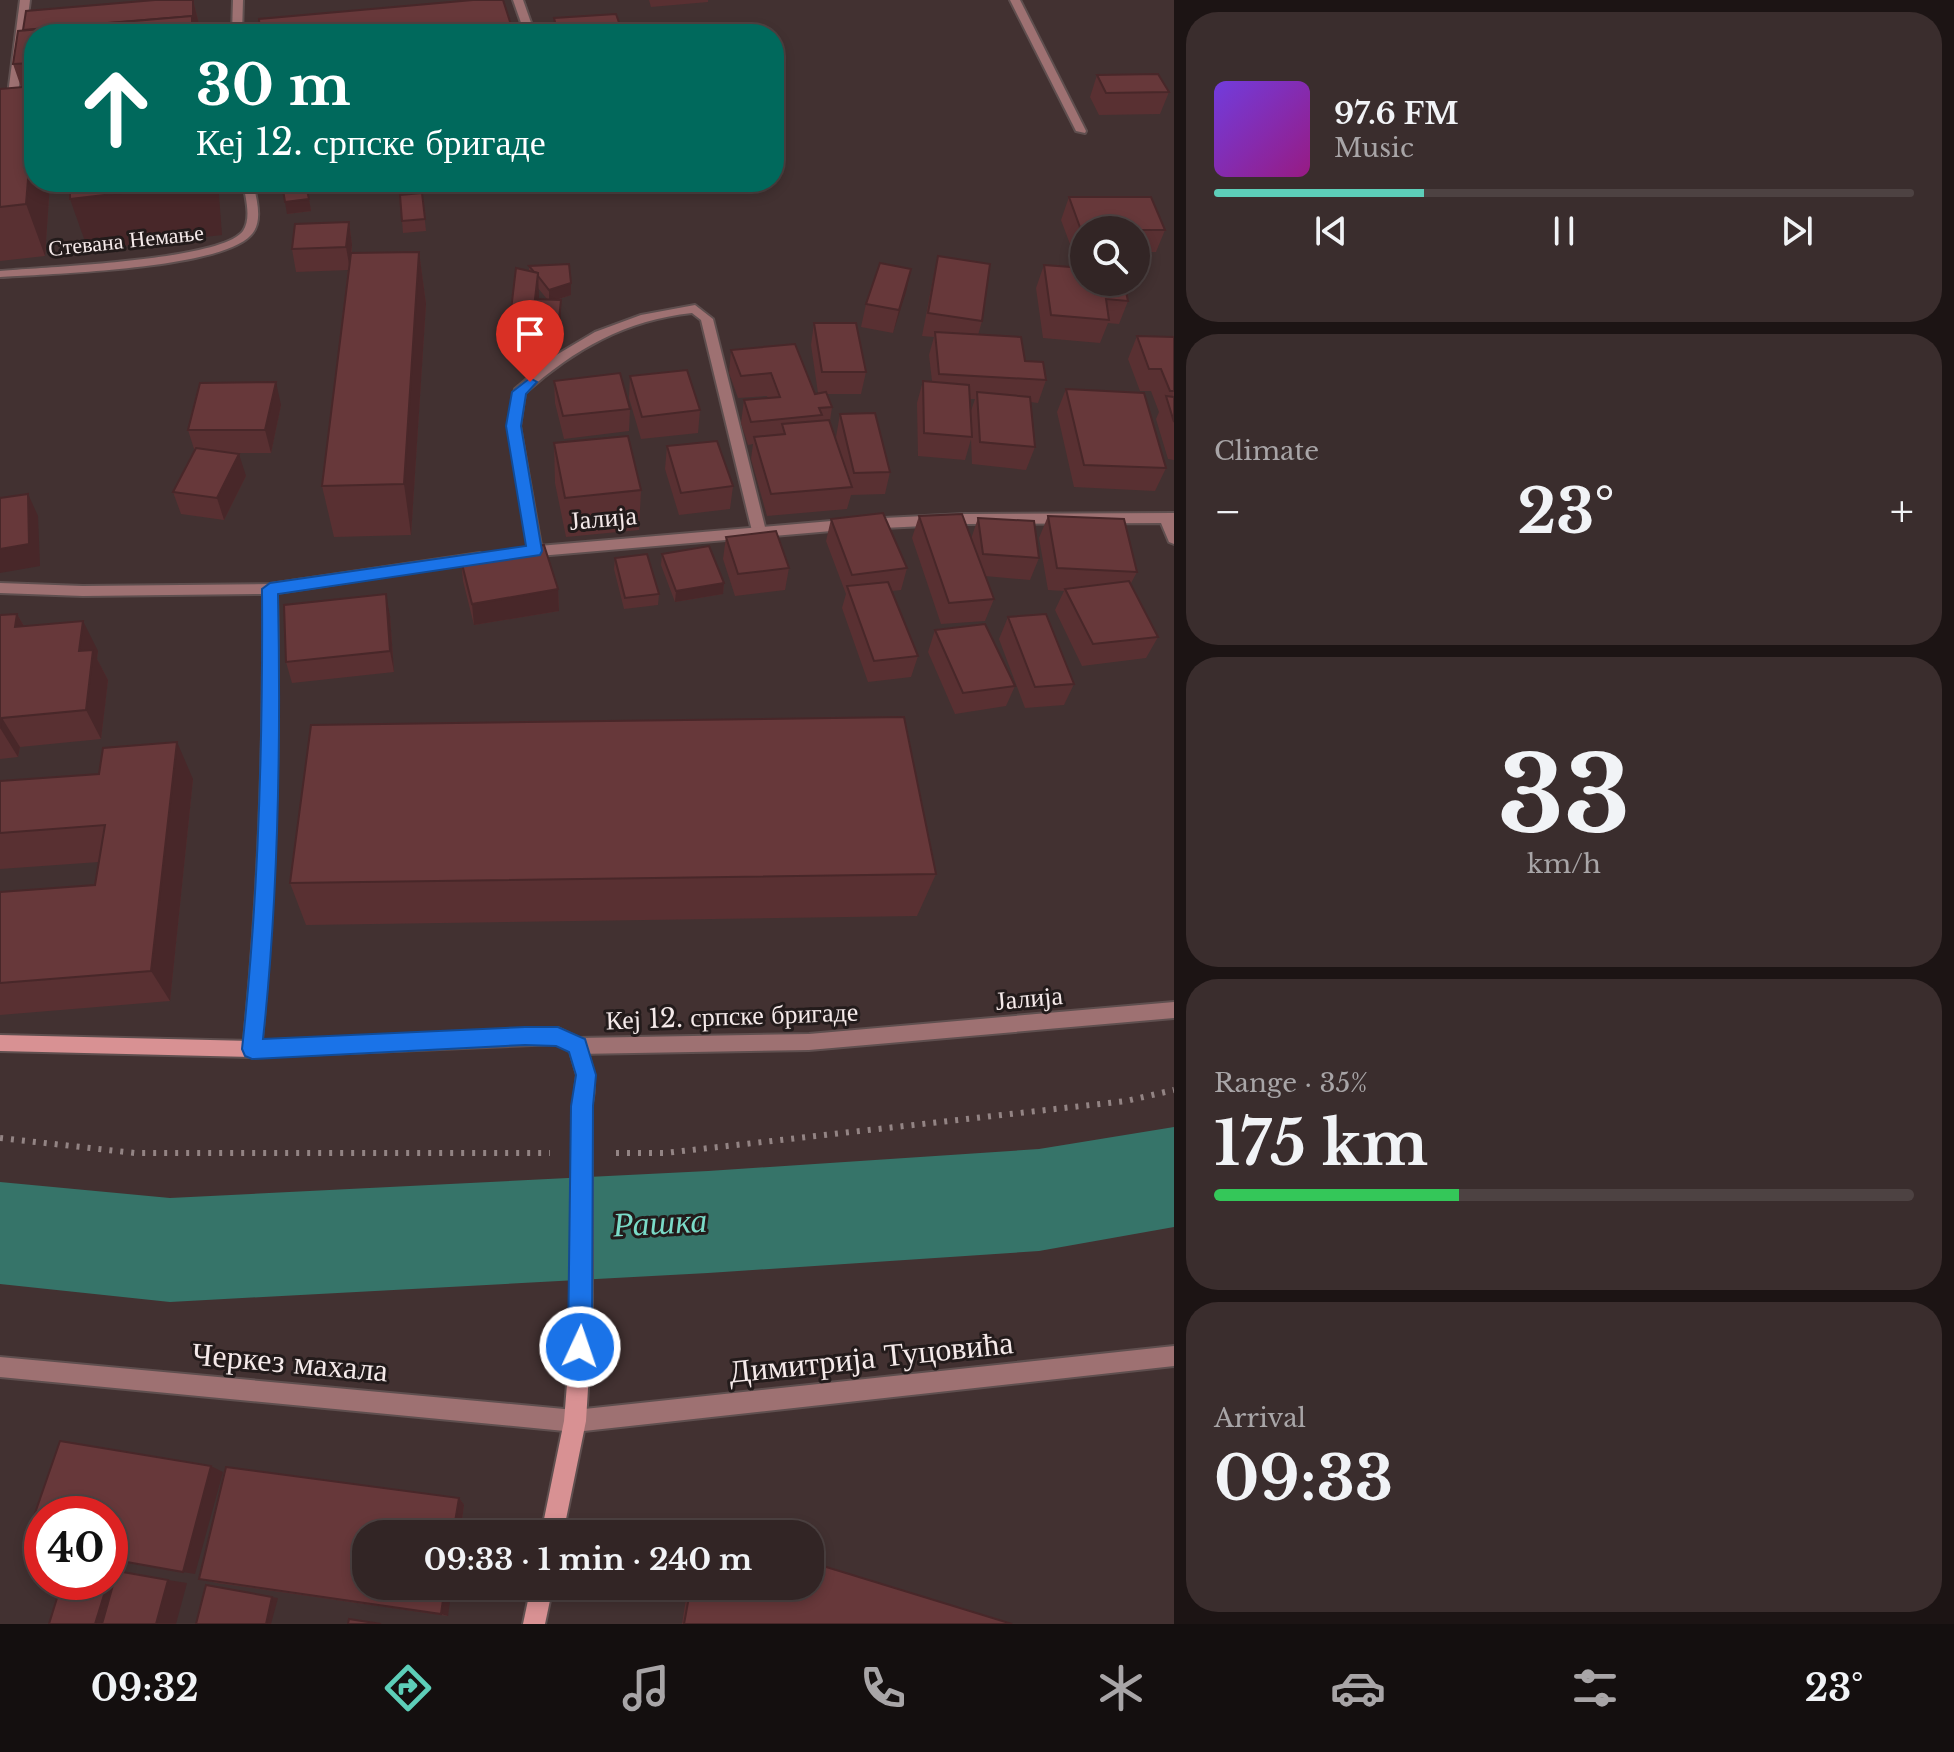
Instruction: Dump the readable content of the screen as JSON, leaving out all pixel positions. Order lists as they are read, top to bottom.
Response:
{
  "streets": {
    "street": [
      "Стевана Немање",
      "Јалија",
      "Кеј 12. српске бригаде",
      "Димитрија Туцовића",
      "Черкез махала"
    ]
  },
  "crossings": [
    ["Јалија", "Кеј 12. српске бригаде"],
    ["Кеј 12. српске бригаде", "Димитрија Туцовића"],
    ["Кеј 12. српске бригаде", "Черкез махала"],
    ["Димитрија Туцовића", "Черкез махала"]
  ],
  "water": ["Рашка"],
  "page": {
    "turn": ["30 m", "Кеј 12. српске бригаде"],
    "song": ["97.6 FM", "Music"],
    "tile": [
      "Climate",
      ["33", "km/h"],
      ["Range · 35%", "175 km"],
      ["Arrival", "09:33"]
    ],
    "heat": ["−", "23°", "+"],
    "limit": "40",
    "trip": "09:33 · 1 min · 240 m",
    "tabs": ["09:32", "23°"]
  }
}
